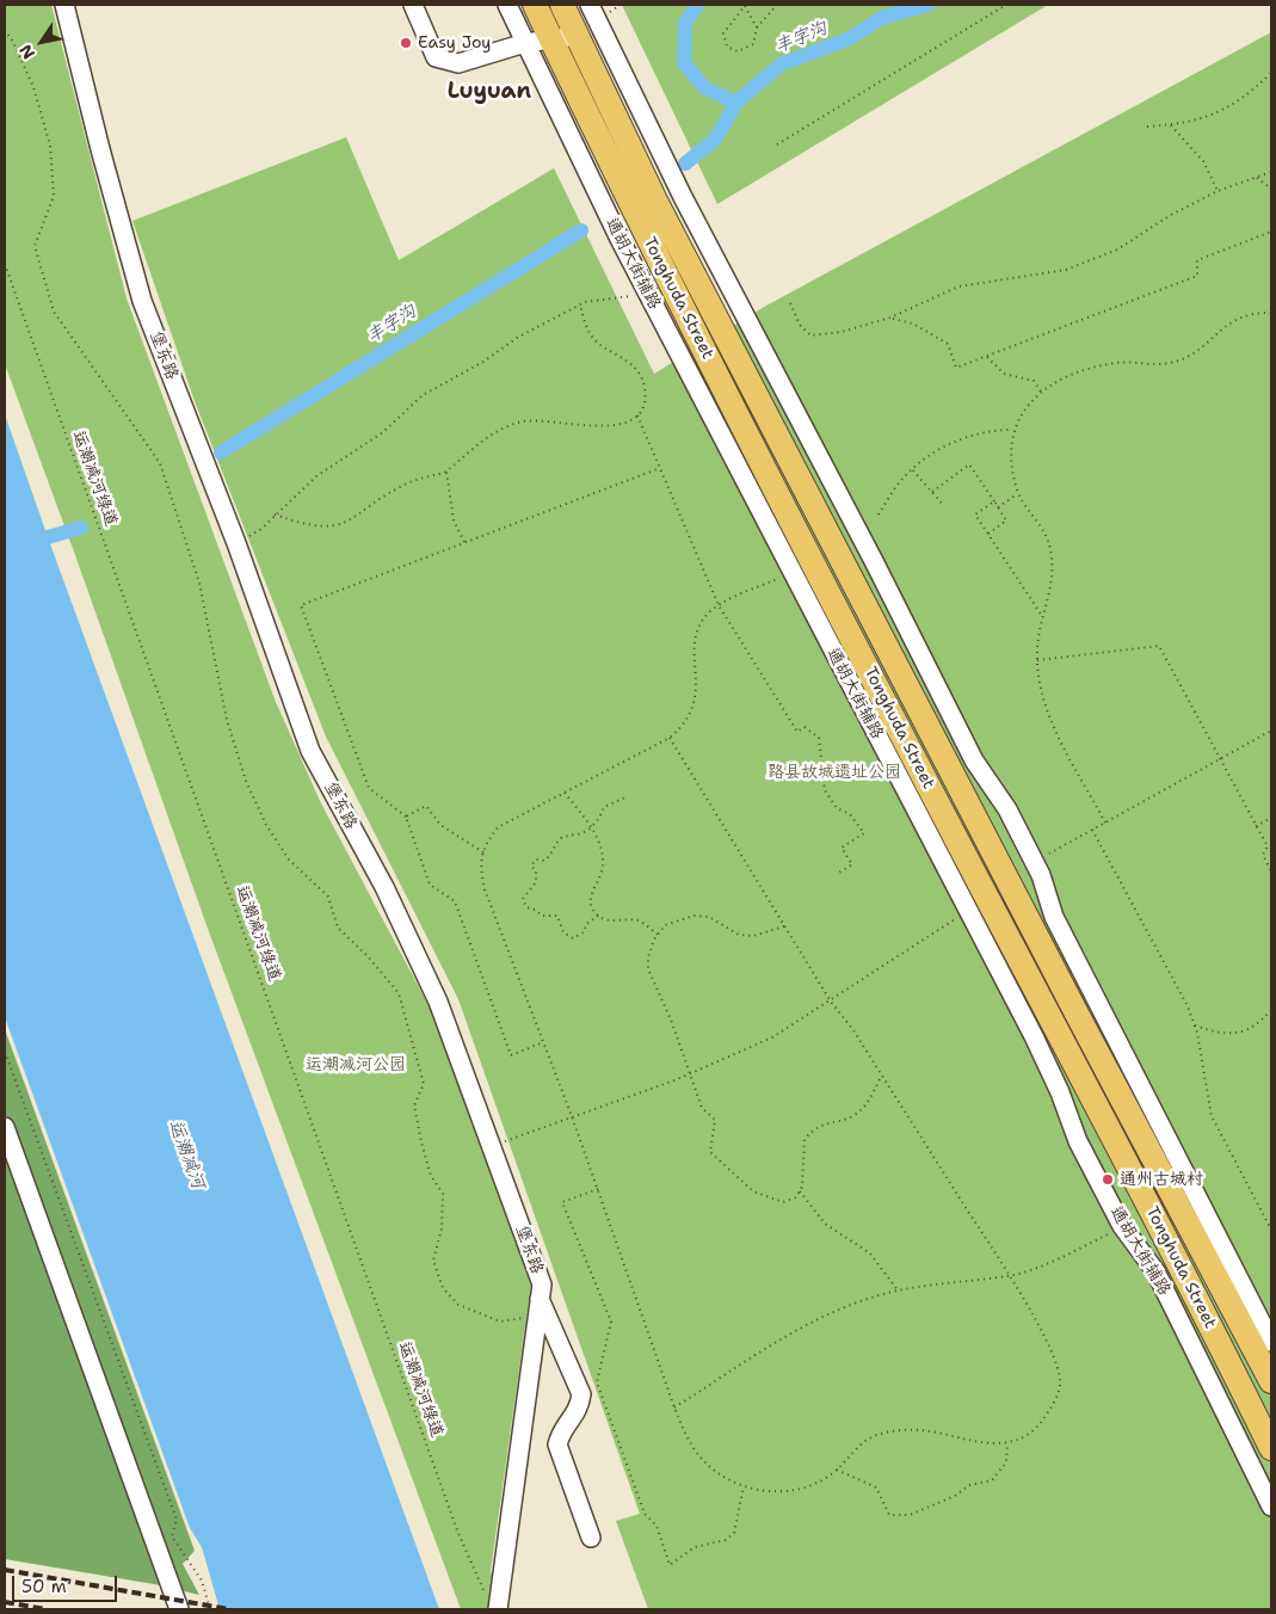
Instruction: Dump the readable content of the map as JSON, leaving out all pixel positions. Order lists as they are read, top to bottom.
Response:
{
  "streets": {
    "main road": ["Tonghuda Street"],
    "street": ["通胡大街辅路", "堡东路"],
    "path": ["运潮减河绿道"]
  },
  "crossings": [
    ["堡东路", "运潮减河绿道"]
  ],
  "districts": ["Luyuan"],
  "water": ["丰字沟", "运潮减河"],
  "parks": ["路县故城遗址公园", "运潮减河公园"],
  "places": ["Easy Joy", "通州古城村"],
  "scale_bar": "50 m",
  "north": "bottom left"
}
